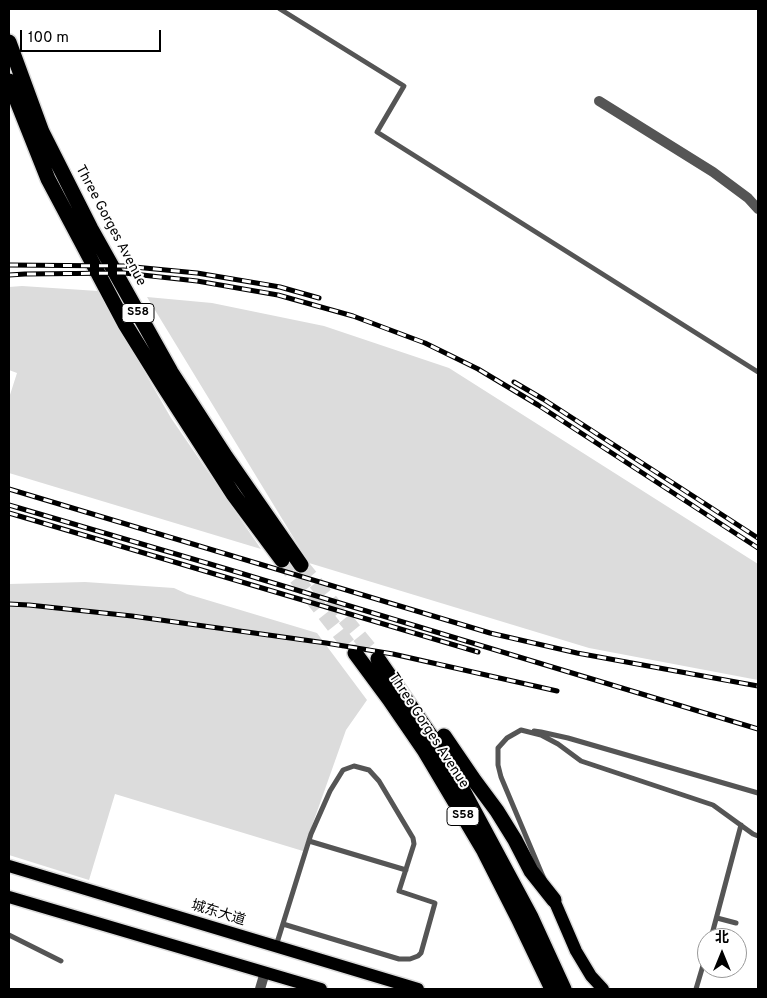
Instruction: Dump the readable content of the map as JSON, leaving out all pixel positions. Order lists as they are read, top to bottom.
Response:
{
  "streets": {
    "highway": ["Three Gorges Avenue", "S58"],
    "main road": ["城东大道"]
  },
  "scale_bar": "100 m",
  "north": "top"
}
